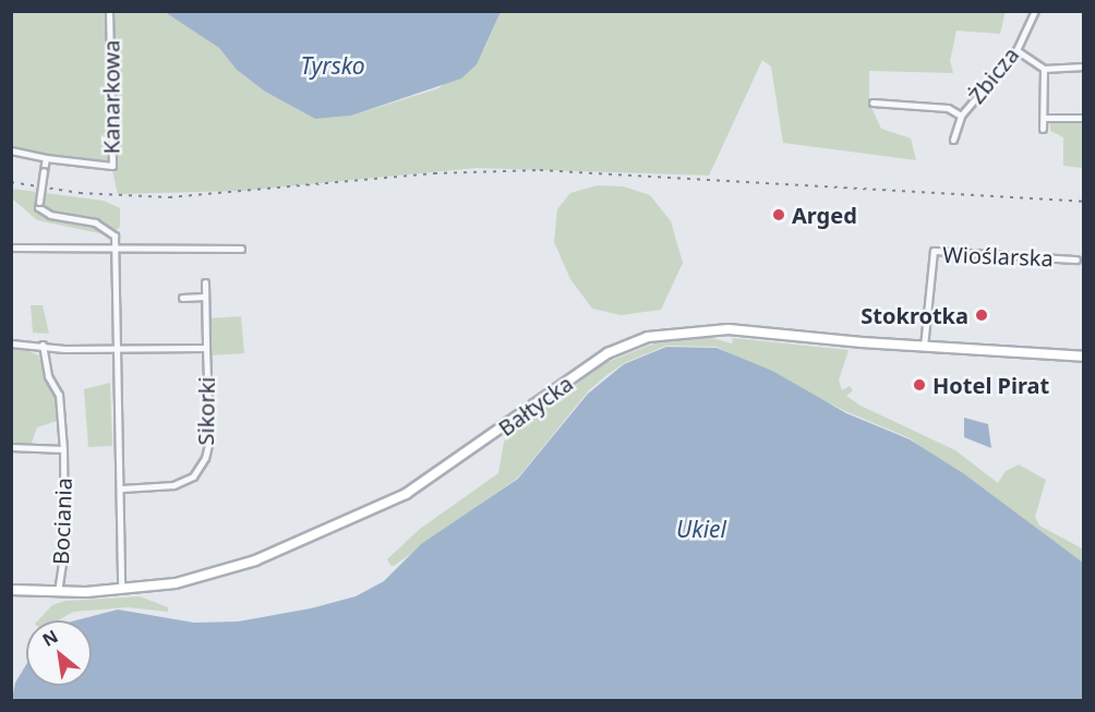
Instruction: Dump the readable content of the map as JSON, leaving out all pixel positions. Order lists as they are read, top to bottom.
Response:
{
  "streets": {
    "main road": ["Bałtycka"],
    "street": [
      "Żbicza",
      "Kanarkowa",
      "Wioślarska",
      "Sikorki",
      "Bociania"
    ]
  },
  "crossings": [
    ["Wioślarska", "Bałtycka"],
    ["Bałtycka", "Bociania"],
    ["Sikorki", "Bociania"]
  ],
  "water": ["Tyrsko", "Ukiel"],
  "places": ["Arged", "Stokrotka", "Hotel Pirat"],
  "north": "top left"
}
